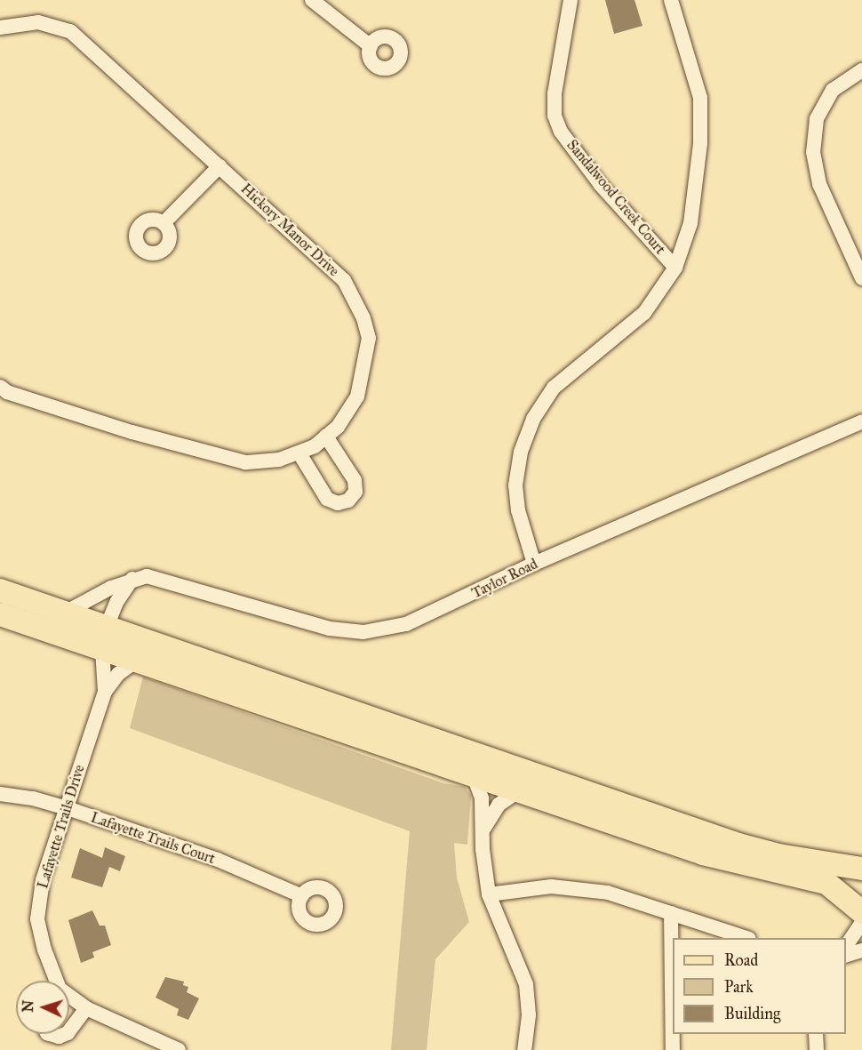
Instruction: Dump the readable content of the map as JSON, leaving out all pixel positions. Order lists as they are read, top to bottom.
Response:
{
  "streets": {
    "street": [
      "Sandalwood Creek Court",
      "Hickory Manor Drive",
      "Taylor Road",
      "Lafayette Trails Drive",
      "Lafayette Trails Court"
    ]
  },
  "crossings": [
    ["Lafayette Trails Drive", "Lafayette Trails Court"]
  ],
  "legend": ["Road", "Park", "Building"],
  "north": "left"
}
